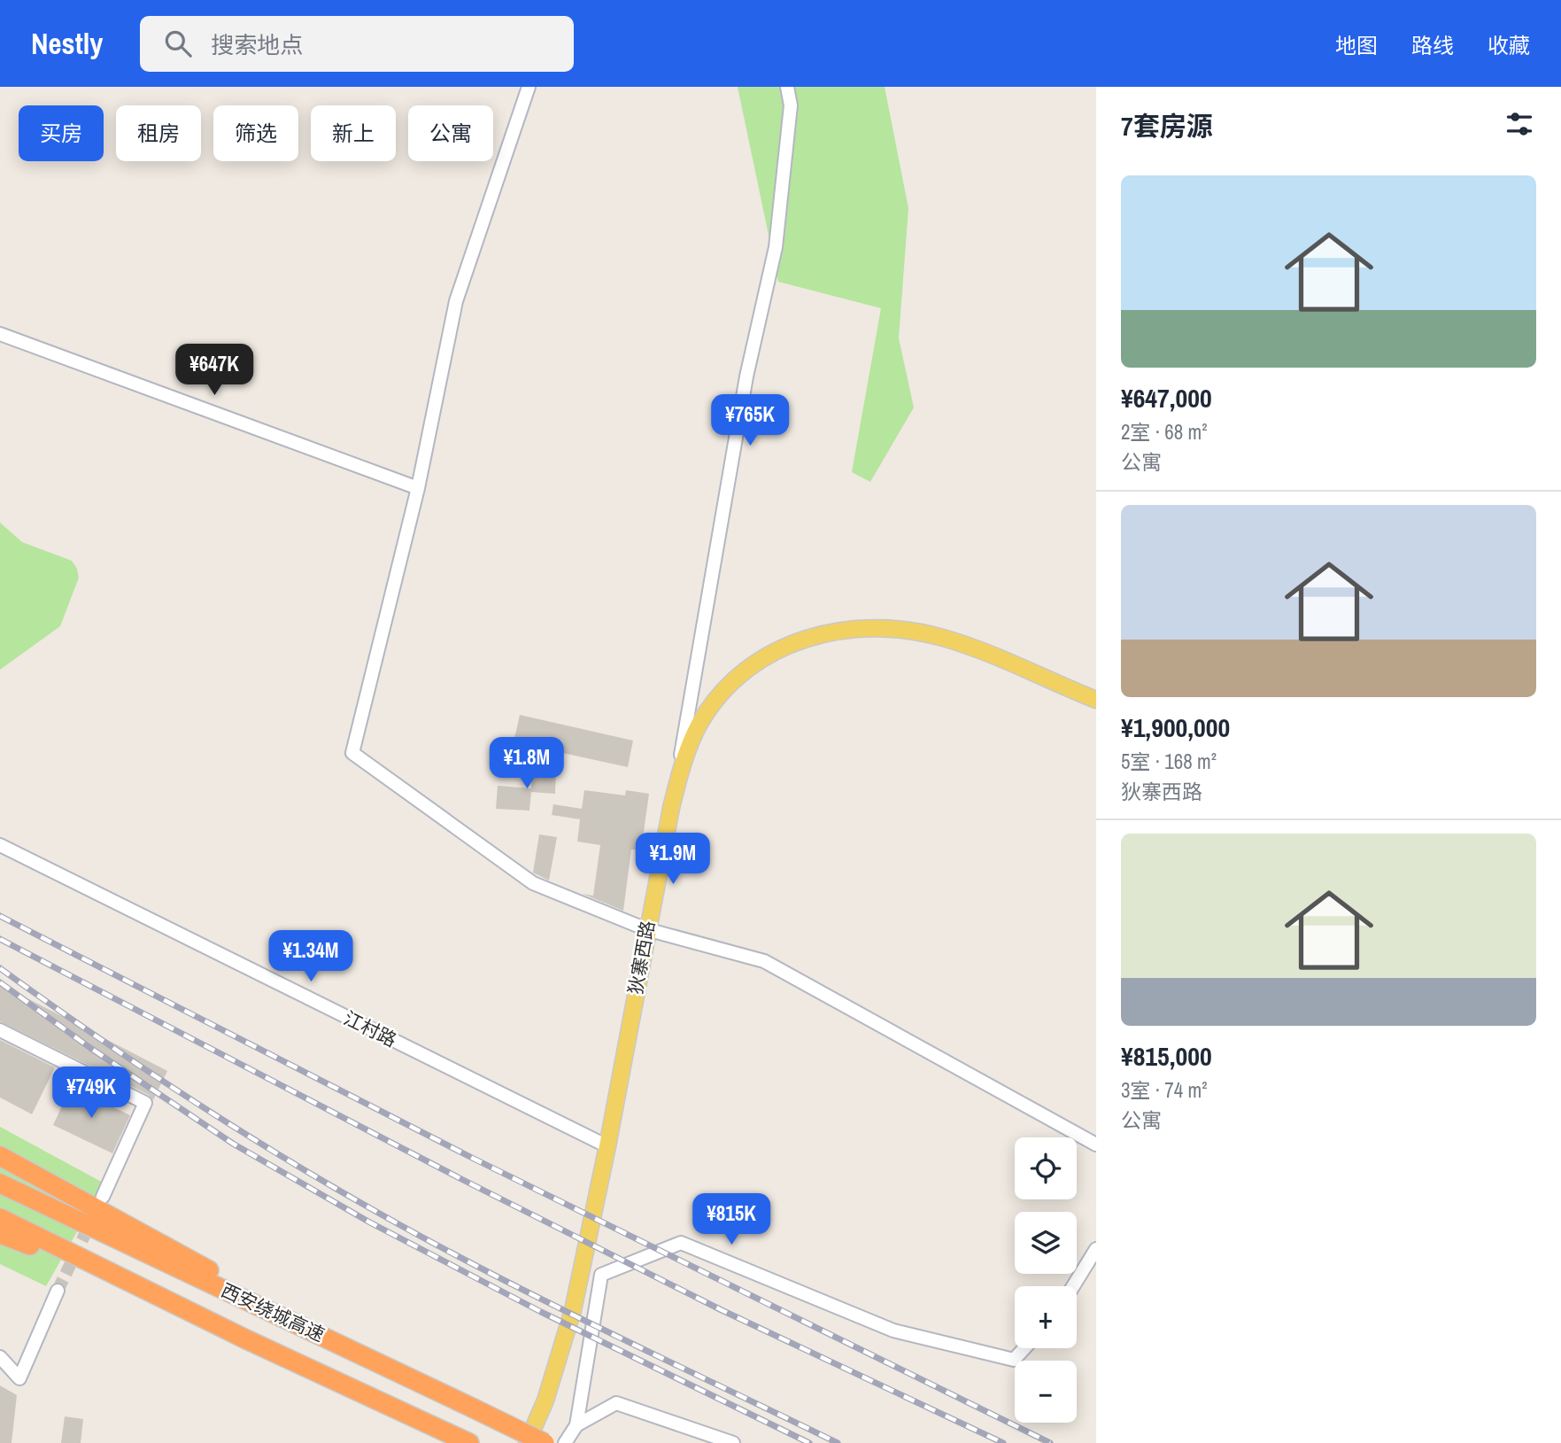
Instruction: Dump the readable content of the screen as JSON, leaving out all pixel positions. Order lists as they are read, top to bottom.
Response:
{
  "streets": {
    "highway": ["西安绕城高速"],
    "main road": ["狄寨西路"],
    "street": ["江村路"]
  },
  "crossings": [
    ["狄寨西路", "江村路"]
  ],
  "page": {
    "header": "Nestly",
    "search": "搜索地点",
    "nav": ["地图", "路线", "收藏"],
    "heading": "7套房源",
    "chip": [
      "买房",
      "租房",
      "筛选",
      "新上",
      "公寓"
    ],
    "list": [
      {
        "name": "¥647,000",
        "note": "2室 · 68 m² · 公寓"
      },
      {
        "name": "¥1,900,000",
        "note": "5室 · 168 m² · 狄寨西路"
      },
      {
        "name": "¥815,000",
        "note": "3室 · 74 m² · 公寓"
      }
    ],
    "price": [
      "¥647K",
      "¥765K",
      "¥1.8M",
      "¥1.9M",
      "¥1.34M",
      "¥749K",
      "¥815K"
    ],
    "map_buttons": ["+", "−"]
  }
}
